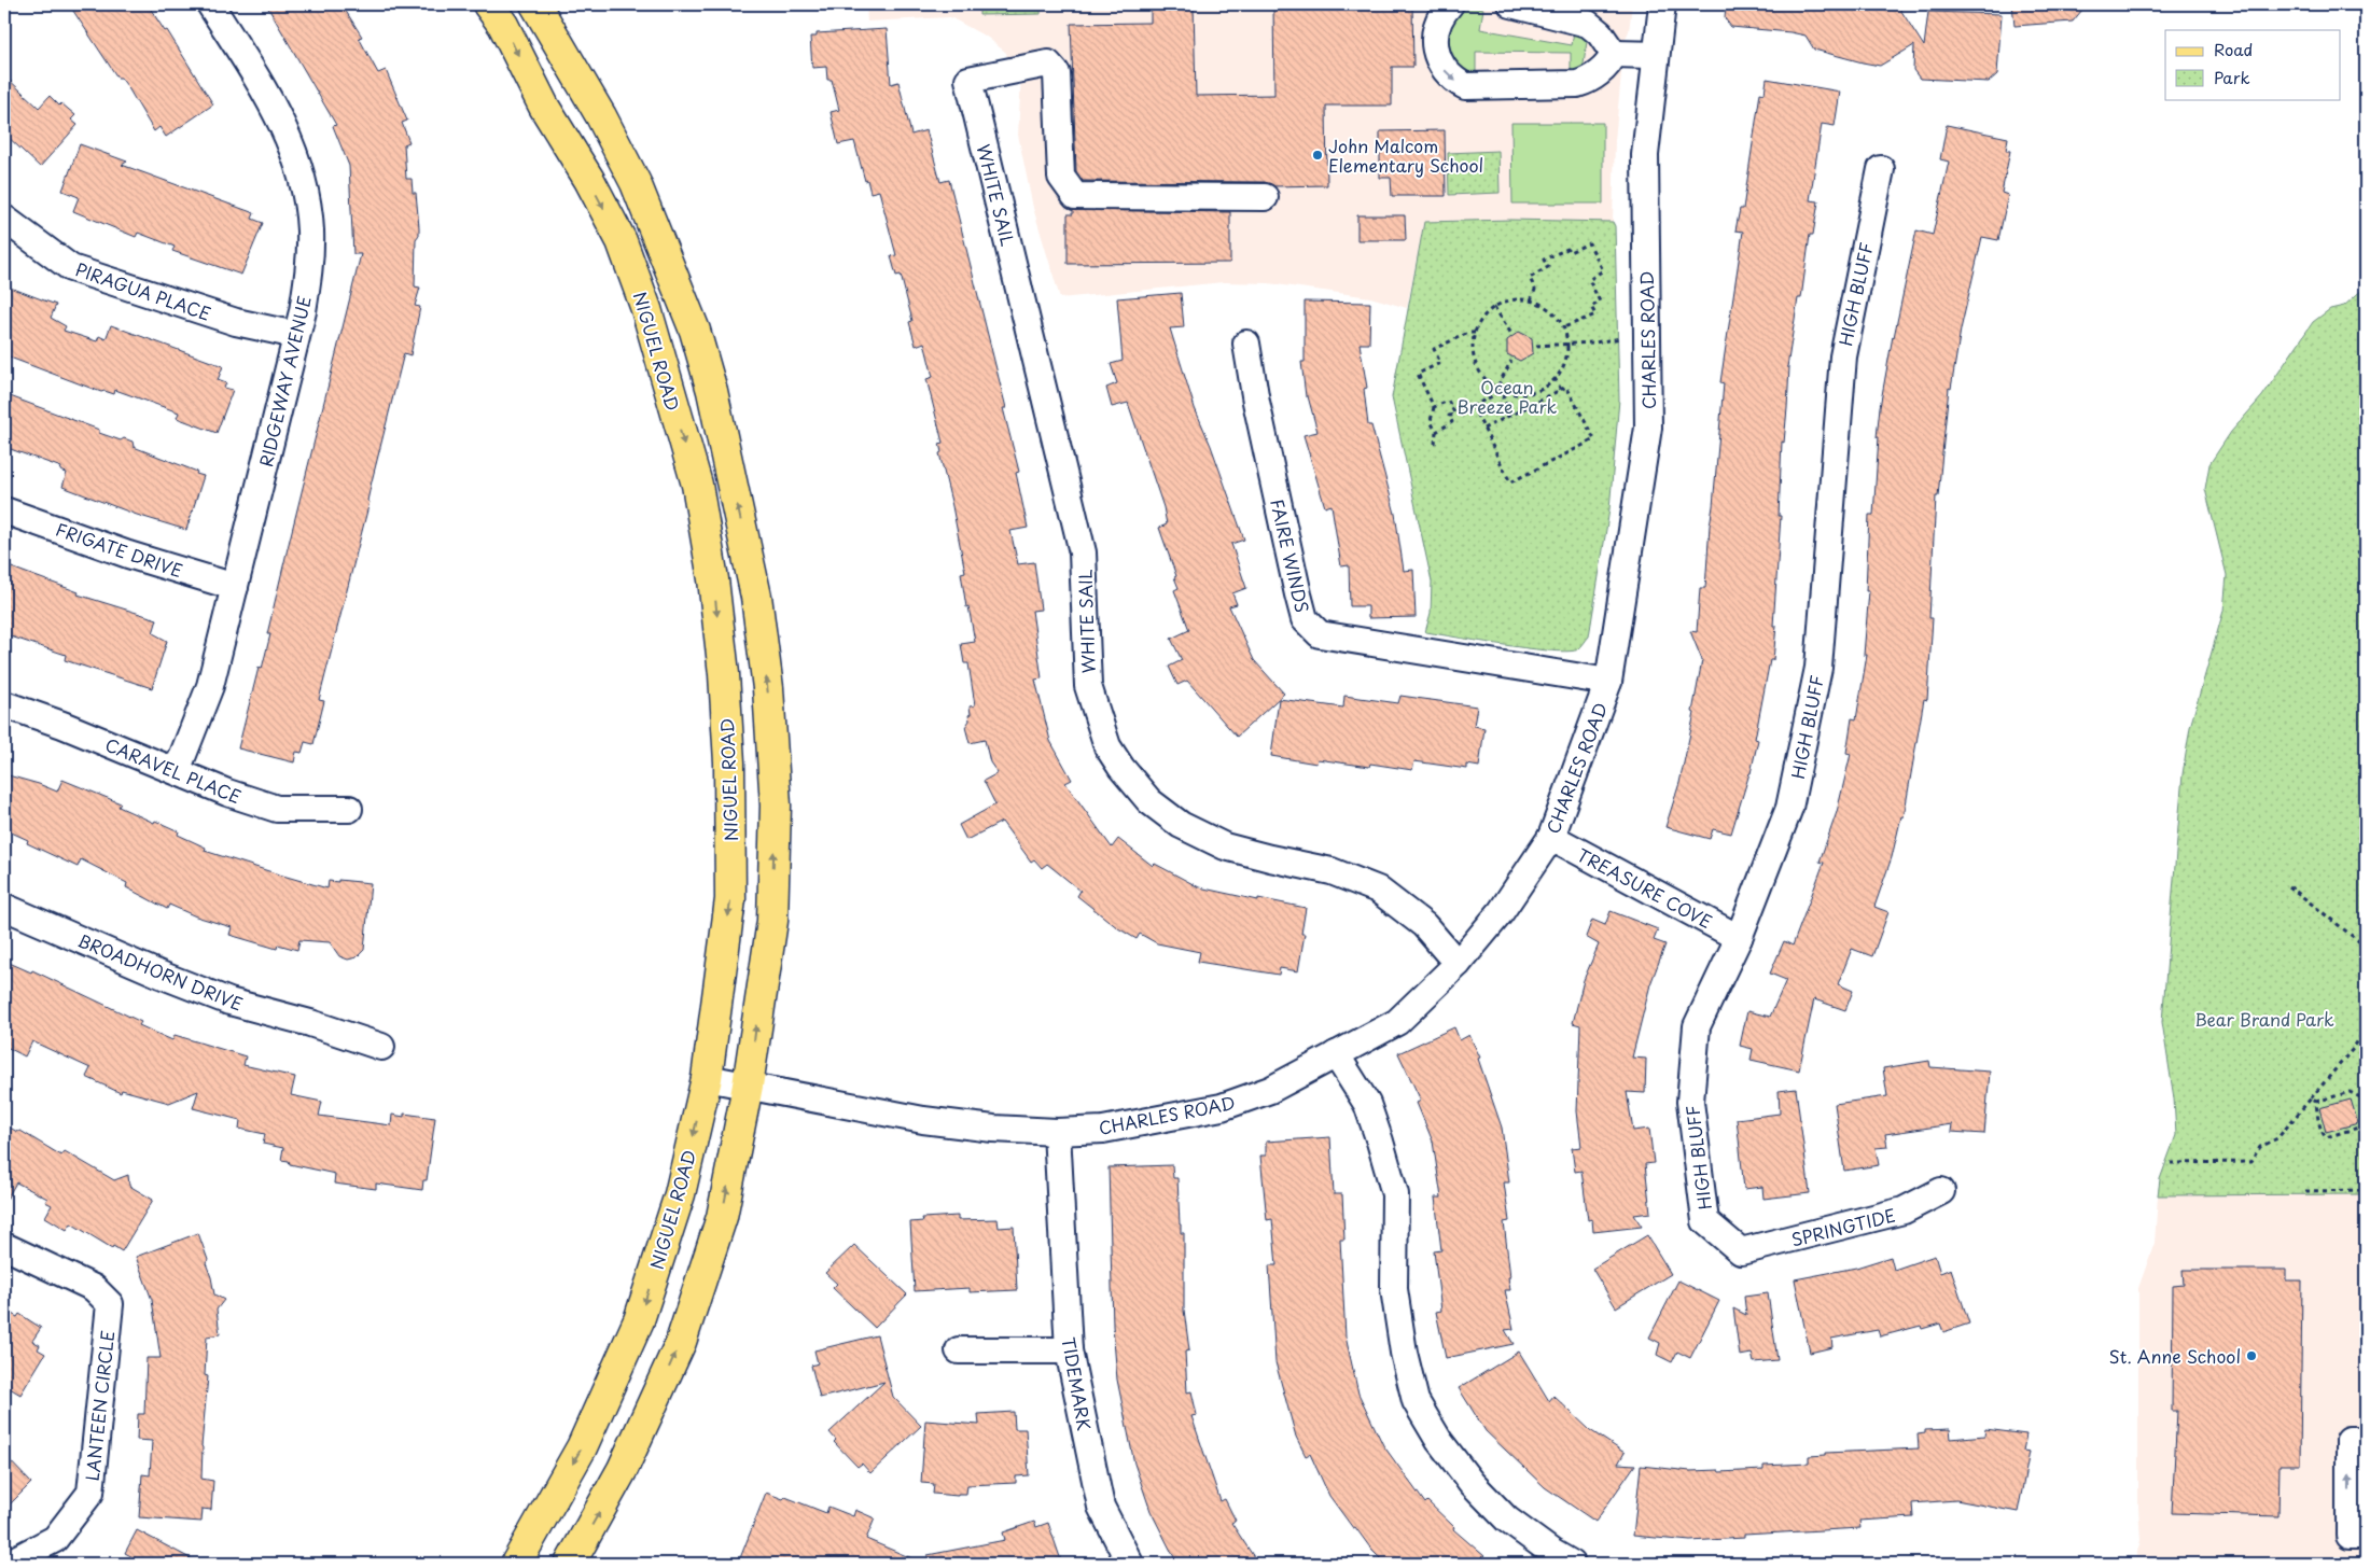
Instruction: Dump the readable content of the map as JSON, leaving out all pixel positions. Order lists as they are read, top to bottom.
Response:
{
  "streets": {
    "main road": ["NIGUEL ROAD"],
    "street": [
      "WHITE SAIL",
      "PIRAGUA PLACE",
      "HIGH BLUFF",
      "CHARLES ROAD",
      "RIDGEWAY AVENUE",
      "FRIGATE DRIVE",
      "FAIRE WINDS",
      "CARAVEL PLACE",
      "TREASURE COVE",
      "BROADHORN DRIVE",
      "SPRINGTIDE",
      "TIDEMARK",
      "LANTEEN CIRCLE"
    ]
  },
  "crossings": [
    ["WHITE SAIL", "CHARLES ROAD"],
    ["PIRAGUA PLACE", "RIDGEWAY AVENUE"],
    ["HIGH BLUFF", "TREASURE COVE"],
    ["HIGH BLUFF", "SPRINGTIDE"],
    ["CHARLES ROAD", "NIGUEL ROAD"],
    ["CHARLES ROAD", "FAIRE WINDS"],
    ["CHARLES ROAD", "TREASURE COVE"],
    ["CHARLES ROAD", "TIDEMARK"],
    ["RIDGEWAY AVENUE", "FRIGATE DRIVE"],
    ["RIDGEWAY AVENUE", "CARAVEL PLACE"]
  ],
  "parks": ["Ocean Breeze Park", "Bear Brand Park"],
  "places": ["John Malcom Elementary School", "St. Anne School"],
  "legend": ["Road", "Park"]
}
